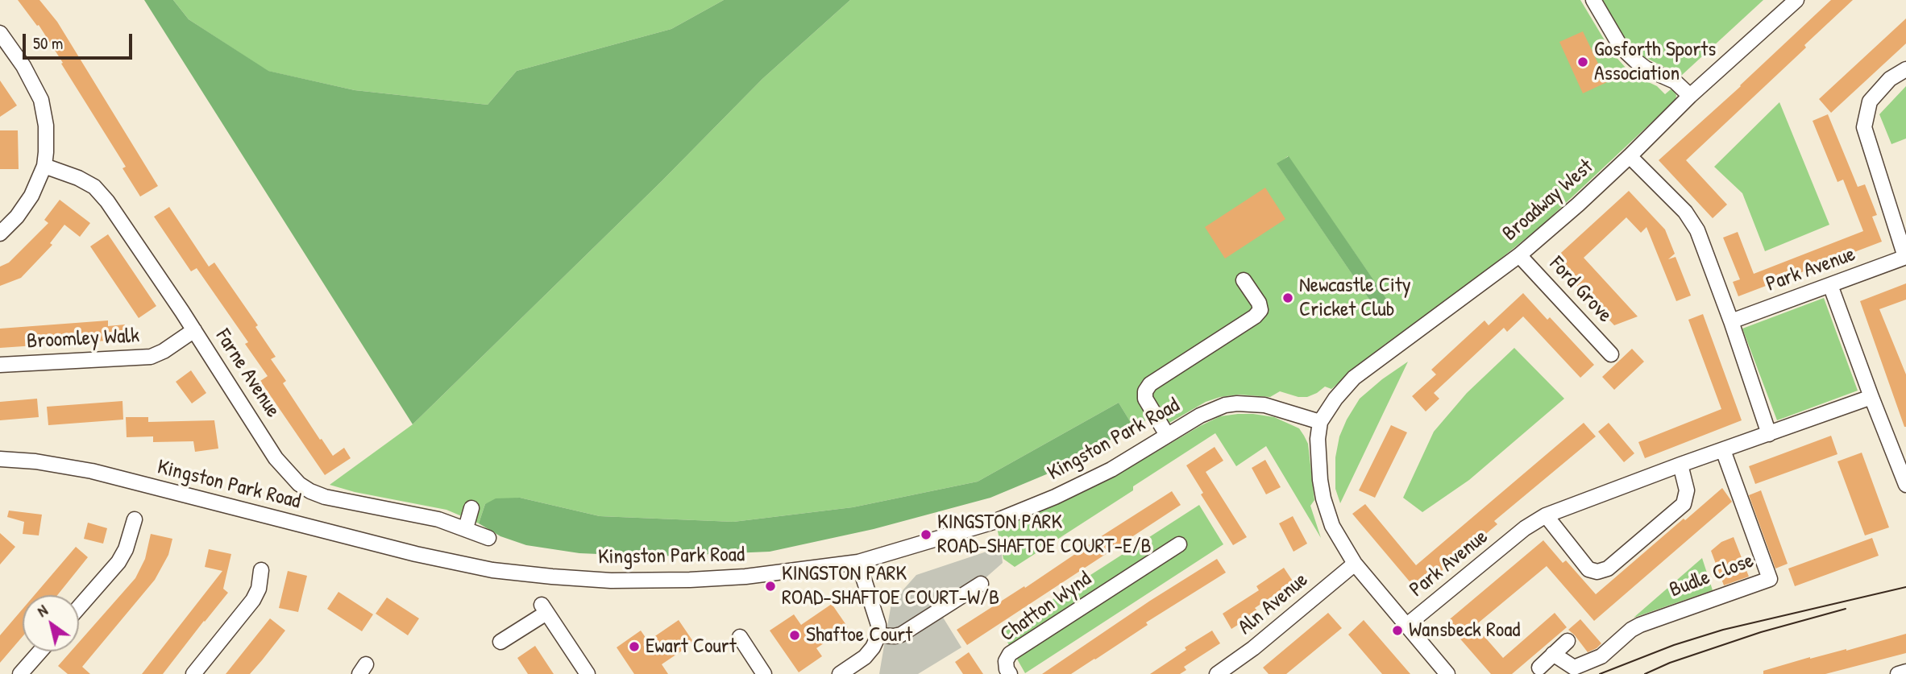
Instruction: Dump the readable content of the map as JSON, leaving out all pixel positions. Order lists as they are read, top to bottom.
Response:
{
  "streets": {
    "street": [
      "Broadway West",
      "Park Avenue",
      "Ford Grove",
      "Broomley Walk",
      "Farne Avenue",
      "Kingston Park Road",
      "Budle Close",
      "Aln Avenue",
      "Chatton Wynd"
    ]
  },
  "crossings": [
    ["Broadway West", "Ford Grove"],
    ["Broadway West", "Kingston Park Road"],
    ["Park Avenue", "Budle Close"],
    ["Broomley Walk", "Farne Avenue"]
  ],
  "places": [
    "Gosforth Sports Association",
    "Newcastle City Cricket Club",
    "KINGSTON PARK ROAD-SHAFTOE COURT-E/B",
    "KINGSTON PARK ROAD-SHAFTOE COURT-W/B",
    "Wansbeck Road",
    "Shaftoe Court",
    "Ewart Court"
  ],
  "scale_bar": "50 m",
  "north": "top left"
}
